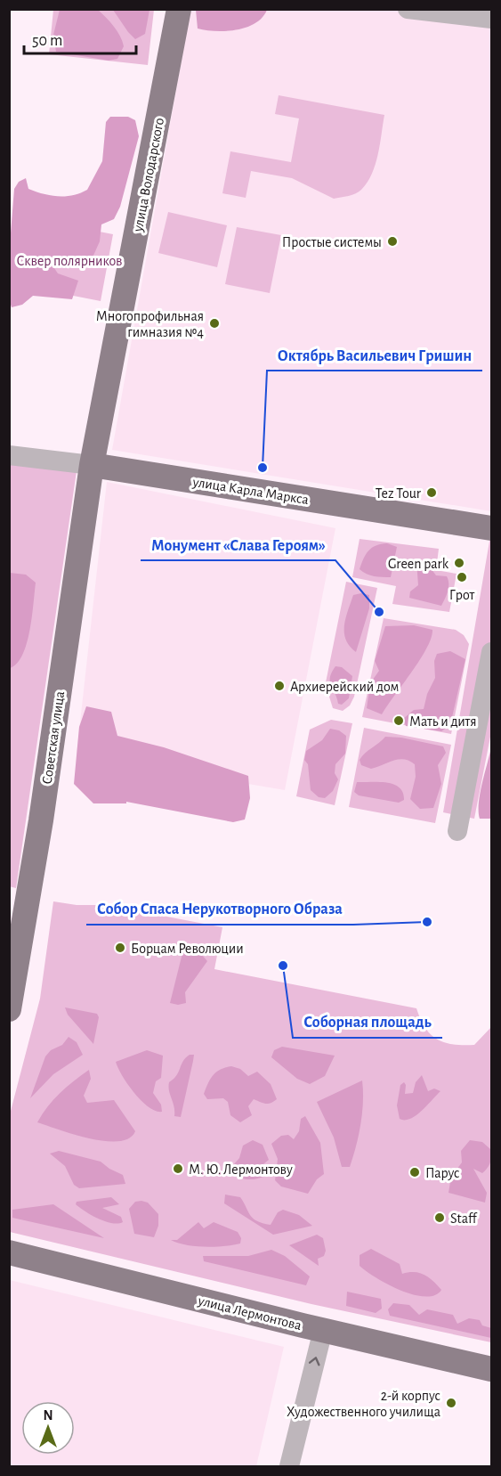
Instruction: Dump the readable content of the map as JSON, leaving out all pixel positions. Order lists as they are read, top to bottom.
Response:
{
  "streets": {
    "main road": [
      "улица Володарского",
      "улица Карла Маркса",
      "Советская улица",
      "улица Лермонтова"
    ]
  },
  "crossings": [
    ["улица Володарского", "улица Карла Маркса"],
    ["улица Володарского", "Советская улица"],
    ["улица Карла Маркса", "Советская улица"]
  ],
  "parks": ["Сквер полярников"],
  "places": [
    "Простые системы",
    "Многопрофильная гимназия №4",
    "Октябрь Васильевич Гришин",
    "Tez Tour",
    "Green park",
    "Грот",
    "Монумент «Слава Героям»",
    "Архиерейский дом",
    "Мать и дитя",
    "Собор Спаса Нерукотворного Образа",
    "Борцам Революции",
    "Соборная площадь",
    "М. Ю. Лермонтову",
    "Парус",
    "Staff",
    "2-й корпус Художественного училища"
  ],
  "scale_bar": "50 m",
  "north": "top"
}
